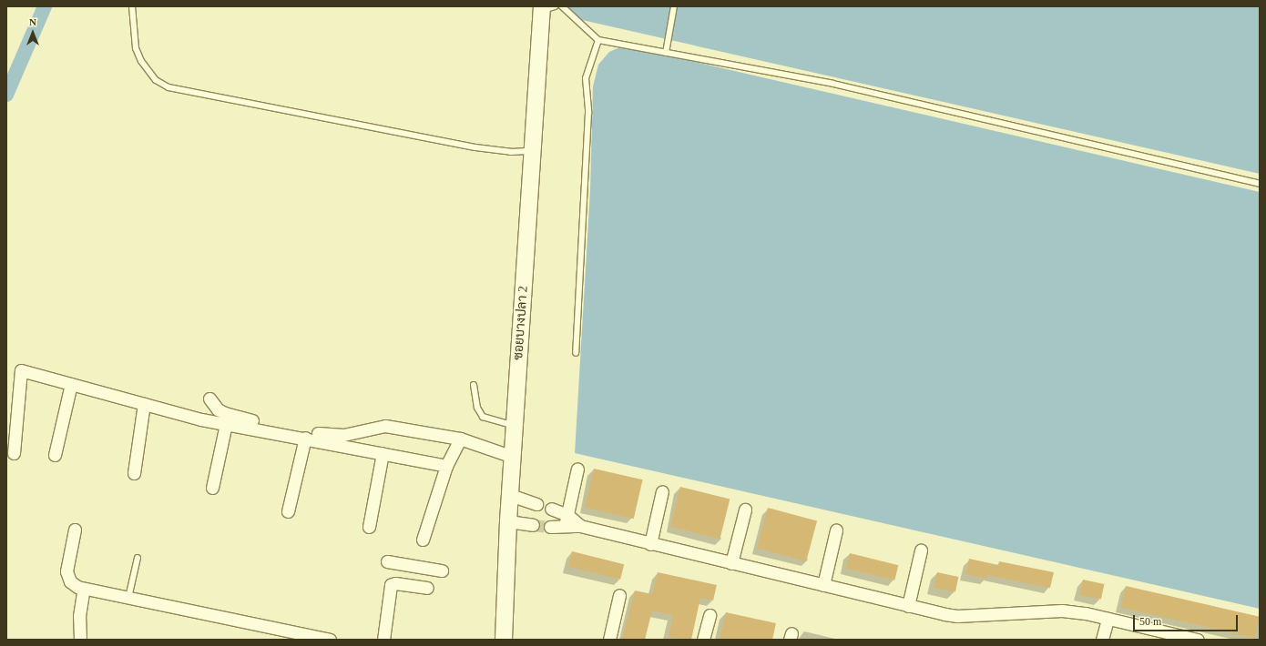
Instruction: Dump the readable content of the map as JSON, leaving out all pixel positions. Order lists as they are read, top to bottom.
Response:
{
  "streets": {
    "street": ["ซอยบางปลา 2"]
  },
  "scale_bar": "50 m",
  "north": "top"
}
